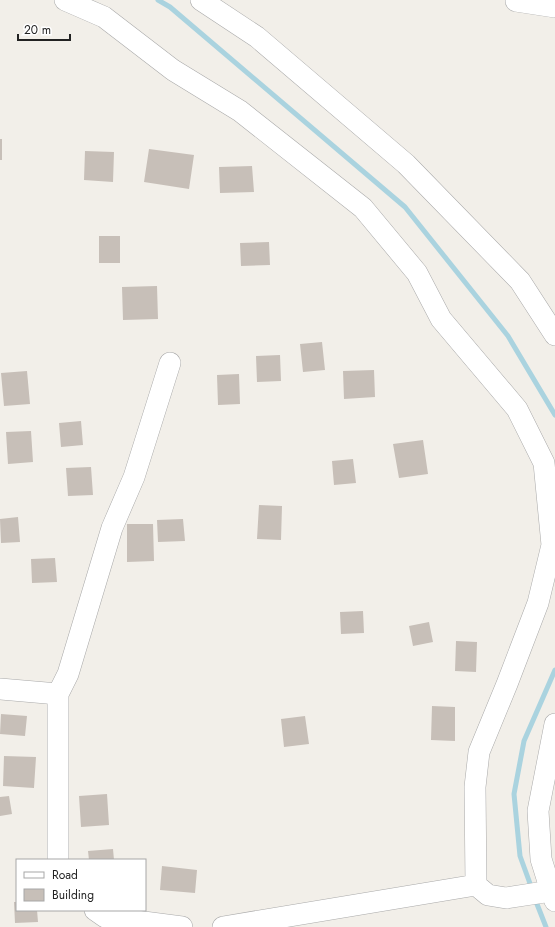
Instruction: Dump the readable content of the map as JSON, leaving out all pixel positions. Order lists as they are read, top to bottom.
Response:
{
  "legend": ["Road", "Building"],
  "scale_bar": "20 m"
}
